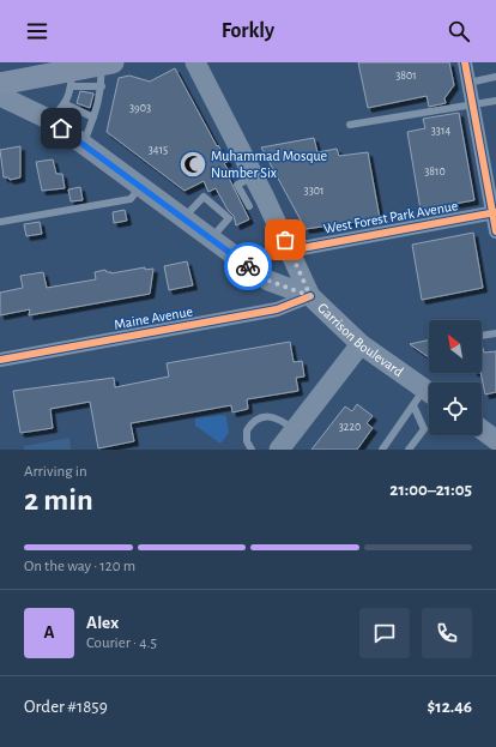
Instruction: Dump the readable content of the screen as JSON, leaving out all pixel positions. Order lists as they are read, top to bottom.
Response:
{
  "streets": {
    "main road": ["Garrison Boulevard"],
    "street": ["West Forest Park Avenue", "Maine Avenue"]
  },
  "crossings": [
    ["West Forest Park Avenue", "Garrison Boulevard"],
    ["Maine Avenue", "Garrison Boulevard"]
  ],
  "places": {
    "mosque": ["Muhammad Mosque Number Six"]
  },
  "house_numbers": [
    "3801",
    "3903",
    "3314",
    "3415",
    "3810",
    "3301",
    "3220"
  ],
  "north": "top left",
  "page": {
    "header": "Forkly",
    "heading": ["2 min", "Arriving in", "21:00–21:05"],
    "panel": [
      "Alex",
      "Courier · 4.5",
      "Order #1859",
      "$12.46"
    ],
    "bar": "On the way · 120 m",
    "round": "A"
  }
}
